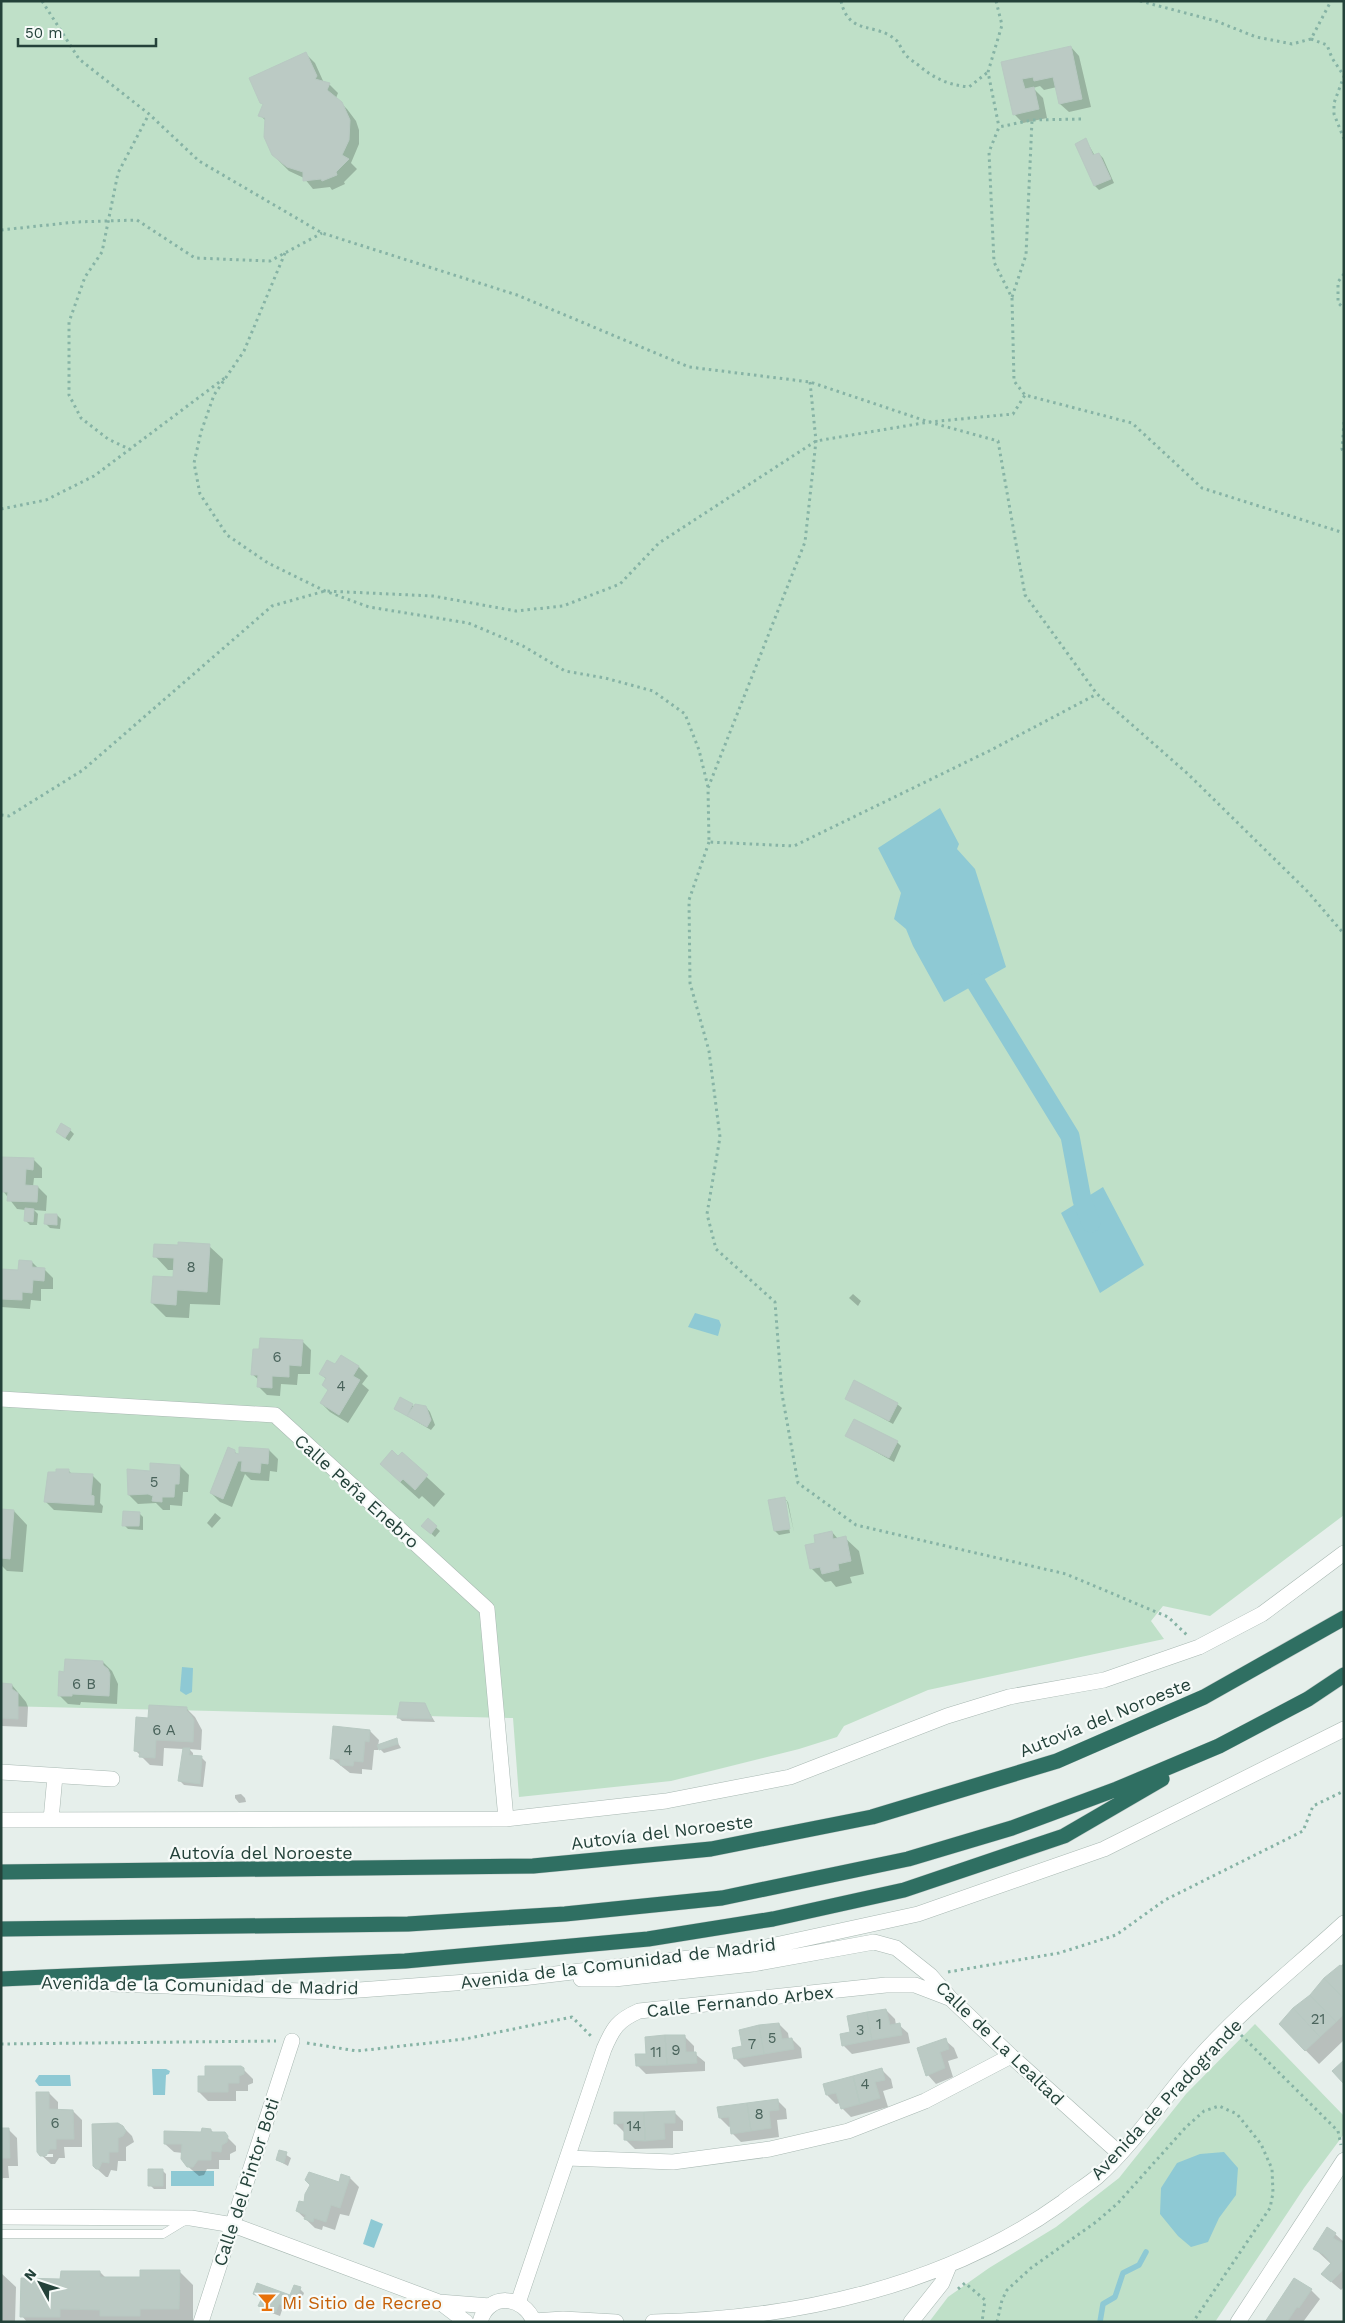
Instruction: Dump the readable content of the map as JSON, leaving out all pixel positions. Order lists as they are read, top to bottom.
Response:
{
  "streets": {
    "highway": ["Autovía del Noroeste"],
    "street": [
      "Calle Peña Enebro",
      "Avenida de la Comunidad de Madrid",
      "Calle Fernando Arbex",
      "Calle de La Lealtad",
      "Avenida de Pradogrande",
      "Calle del Pintor Boti"
    ]
  },
  "crossings": [
    ["Avenida de la Comunidad de Madrid", "Calle de La Lealtad"],
    ["Calle Fernando Arbex", "Calle de La Lealtad"],
    ["Calle de La Lealtad", "Avenida de Pradogrande"]
  ],
  "places": {
    "bar": ["Mi Sitio de Recreo"]
  },
  "house_numbers": [
    "8",
    "6",
    "4",
    "5",
    "6 B",
    "6 A",
    "4",
    "21",
    "1",
    "3",
    "5",
    "7",
    "9",
    "11",
    "4",
    "8",
    "6",
    "14"
  ],
  "scale_bar": "50 m",
  "north": "top left"
}
